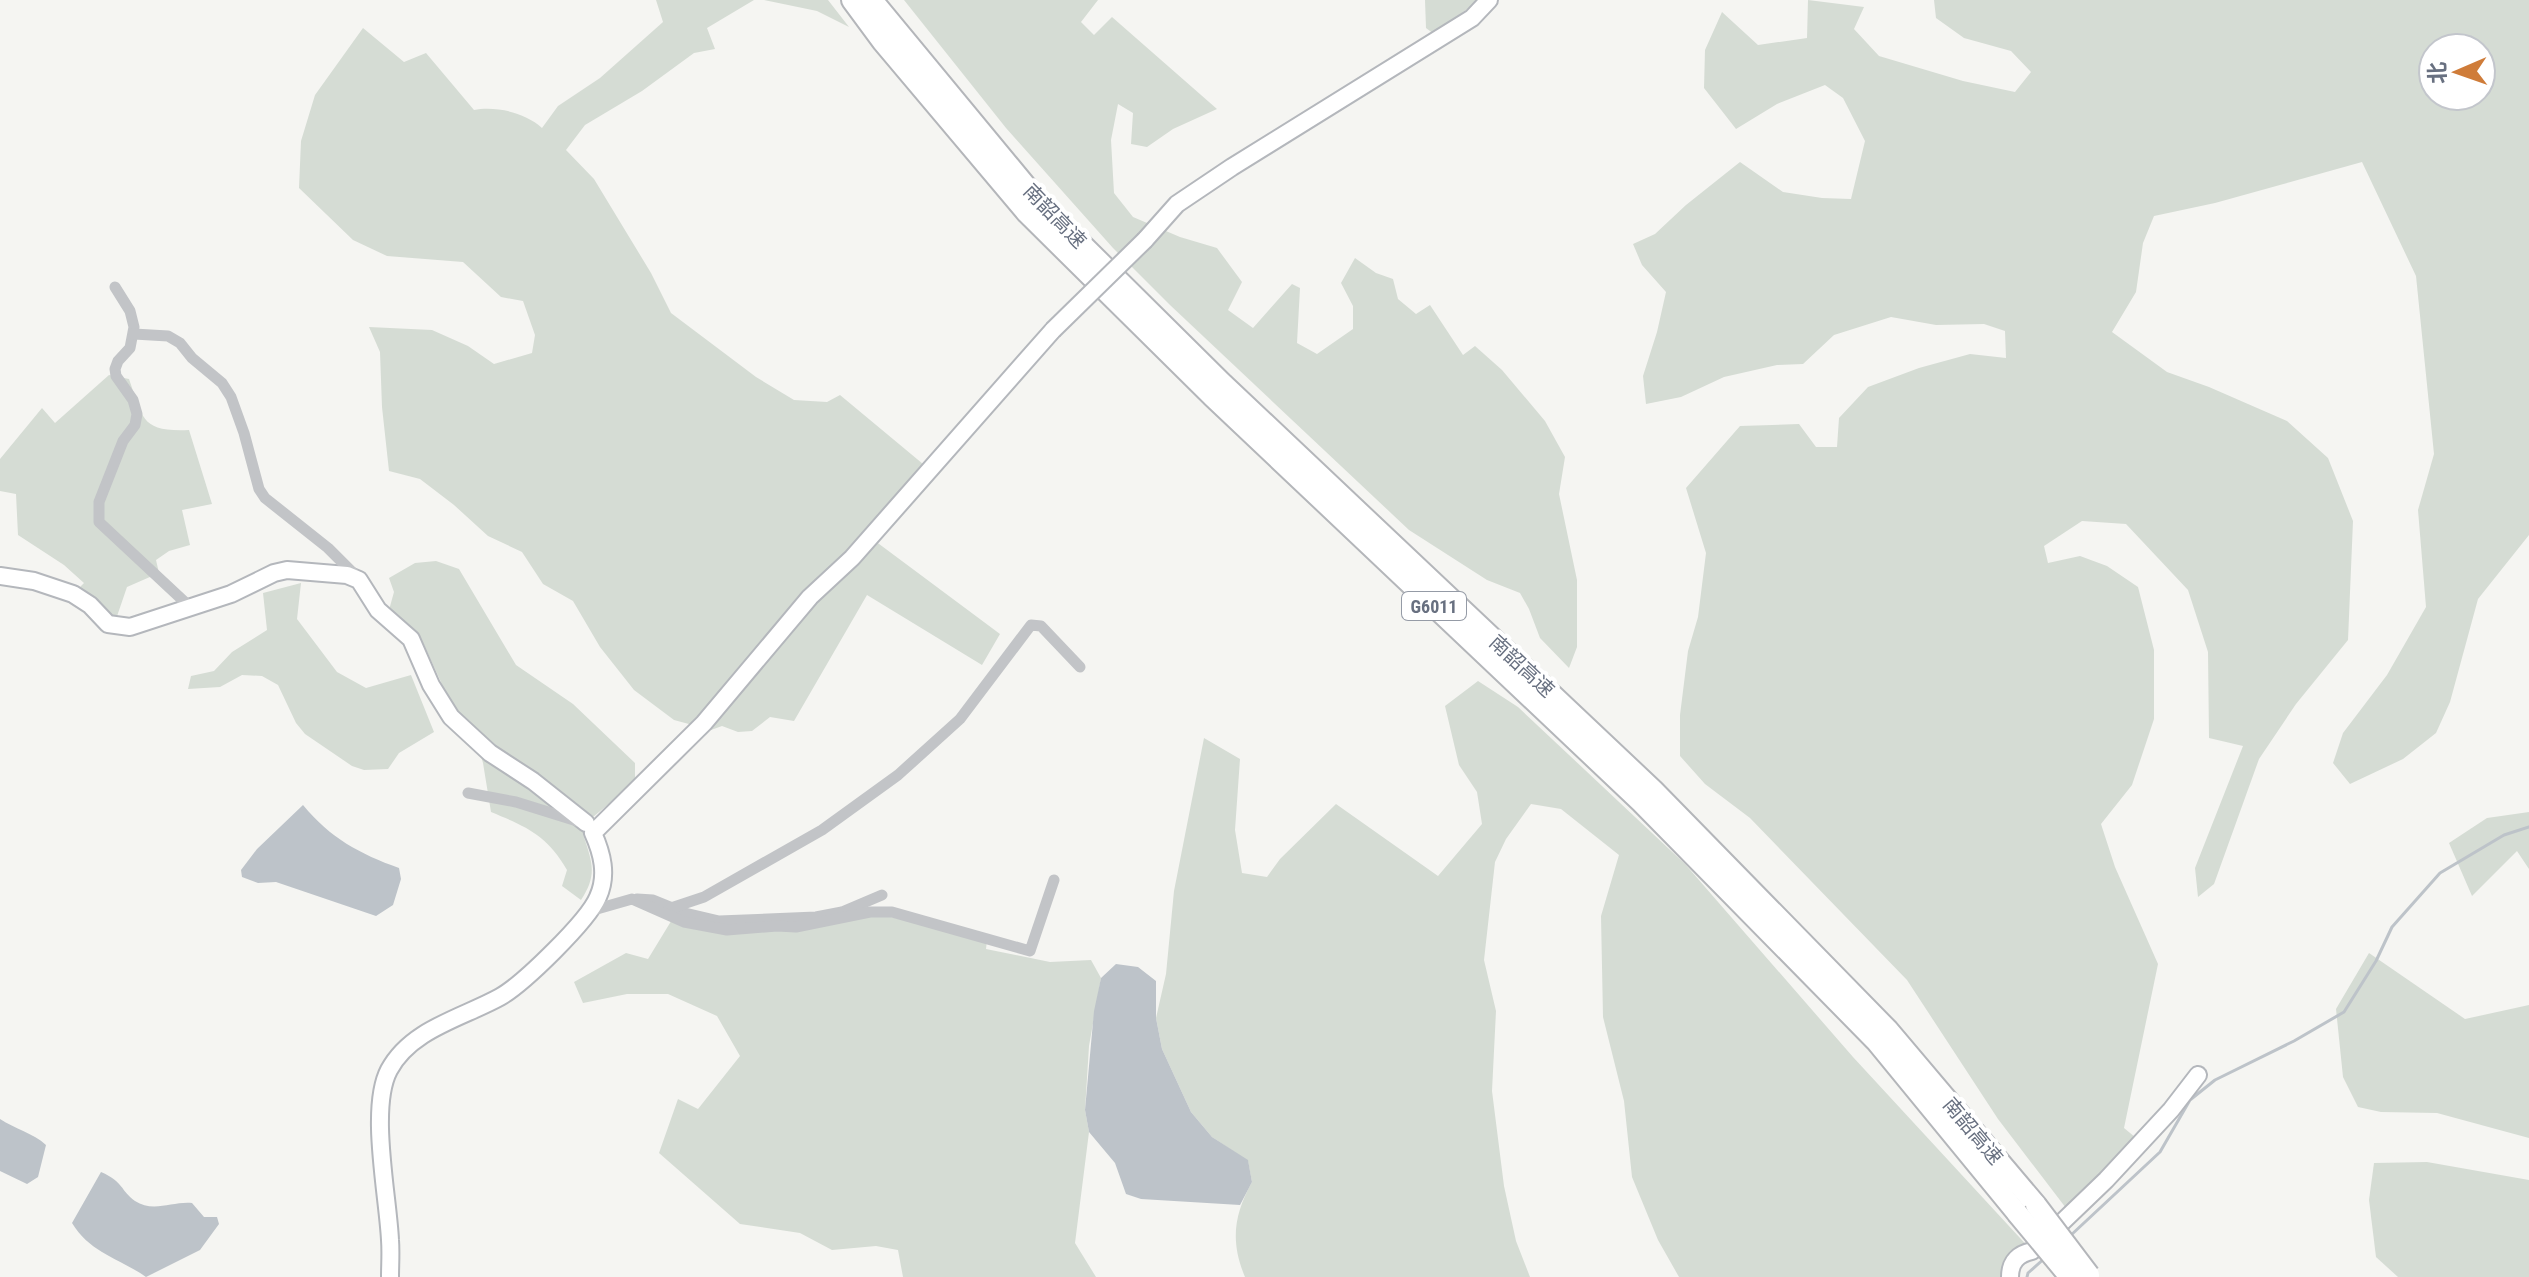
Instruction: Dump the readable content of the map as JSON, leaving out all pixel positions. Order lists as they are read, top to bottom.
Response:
{
  "streets": {
    "highway": ["南韶高速", "G6011"]
  },
  "north": "left"
}
